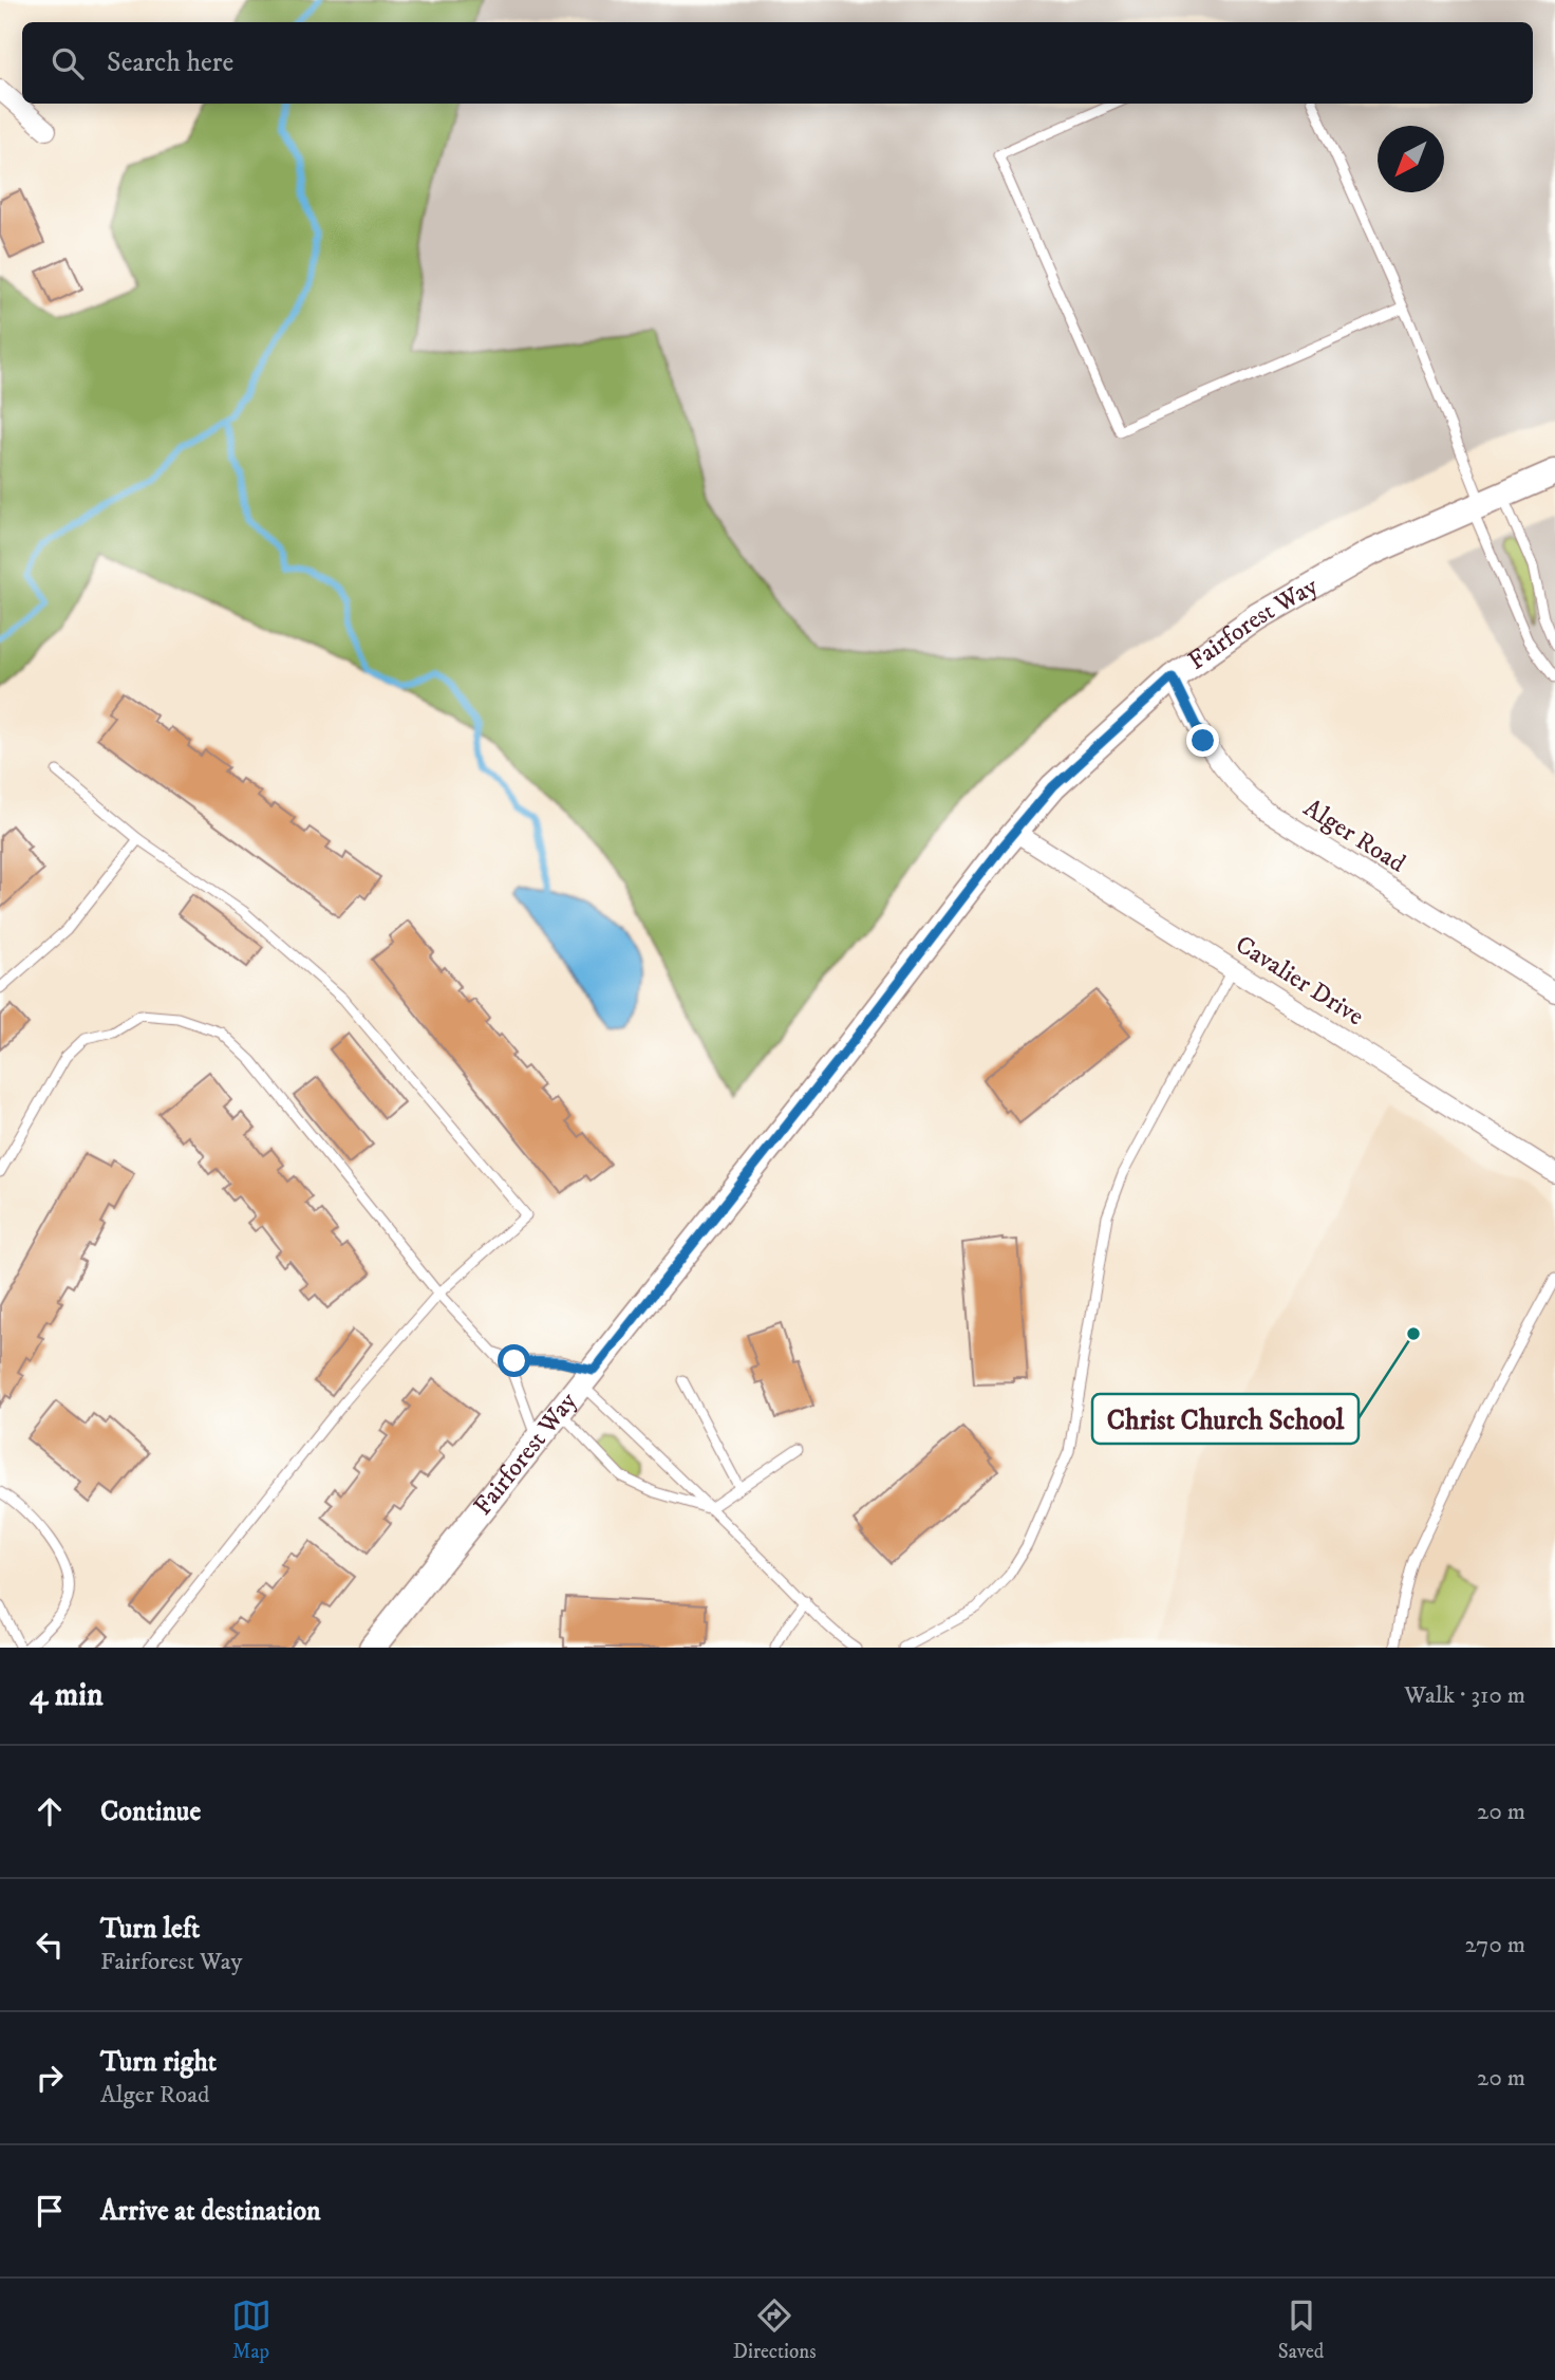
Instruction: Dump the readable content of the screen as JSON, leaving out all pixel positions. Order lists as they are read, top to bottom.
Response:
{
  "streets": {
    "main road": ["Fairforest Way"],
    "street": ["Alger Road", "Cavalier Drive"]
  },
  "crossings": [
    ["Fairforest Way", "Alger Road"],
    ["Fairforest Way", "Cavalier Drive"]
  ],
  "places": ["Christ Church School"],
  "north": "bottom left",
  "page": {
    "search": "Search here",
    "heading": ["4 min", "Walk · 310 m"],
    "list": [
      ["Continue", "20 m"],
      ["Turn left", "Fairforest Way", "270 m"],
      ["Turn right", "Alger Road", "20 m"],
      "Arrive at destination"
    ],
    "nav": ["Map", "Directions", "Saved"]
  }
}
